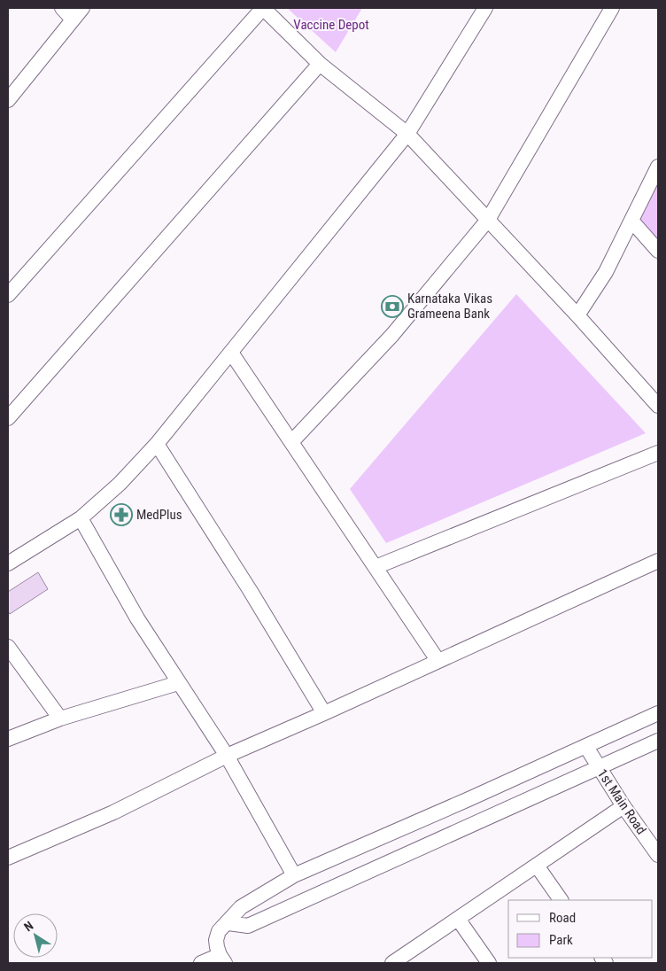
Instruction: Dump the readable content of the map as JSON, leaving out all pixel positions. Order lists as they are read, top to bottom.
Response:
{
  "streets": {
    "street": ["1st Main Road"]
  },
  "parks": ["Vaccine Depot"],
  "places": {
    "bank": ["Karnataka Vikas Grameena Bank"],
    "pharmacy": ["MedPlus"]
  },
  "legend": ["Road", "Park"],
  "north": "top left"
}
